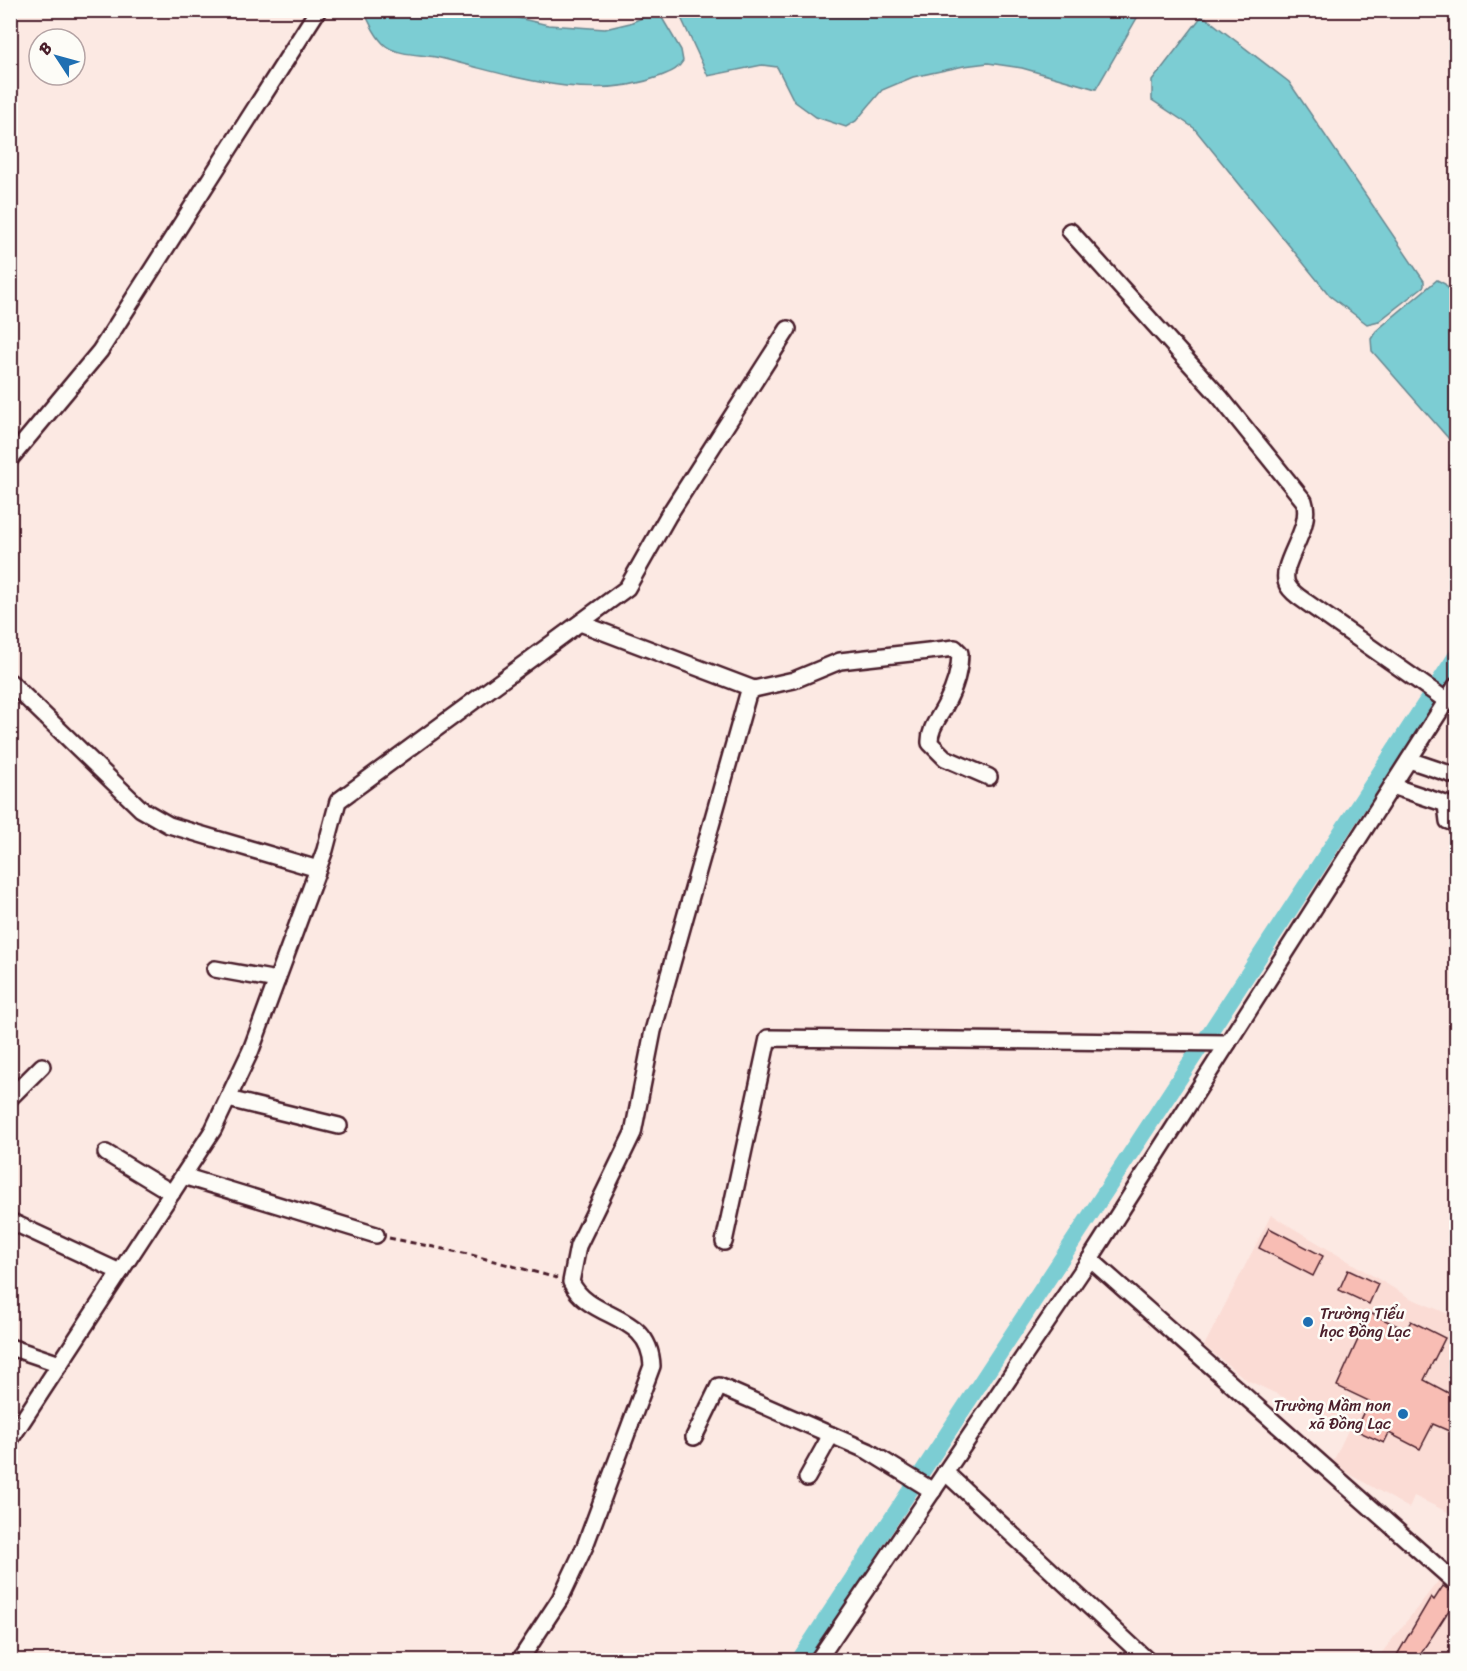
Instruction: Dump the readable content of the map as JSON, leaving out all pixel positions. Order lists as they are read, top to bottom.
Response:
{
  "places": ["Trường Tiểu học Đồng Lạc", "Trường Mầm non xã Đồng Lạc"],
  "north": "top left"
}
